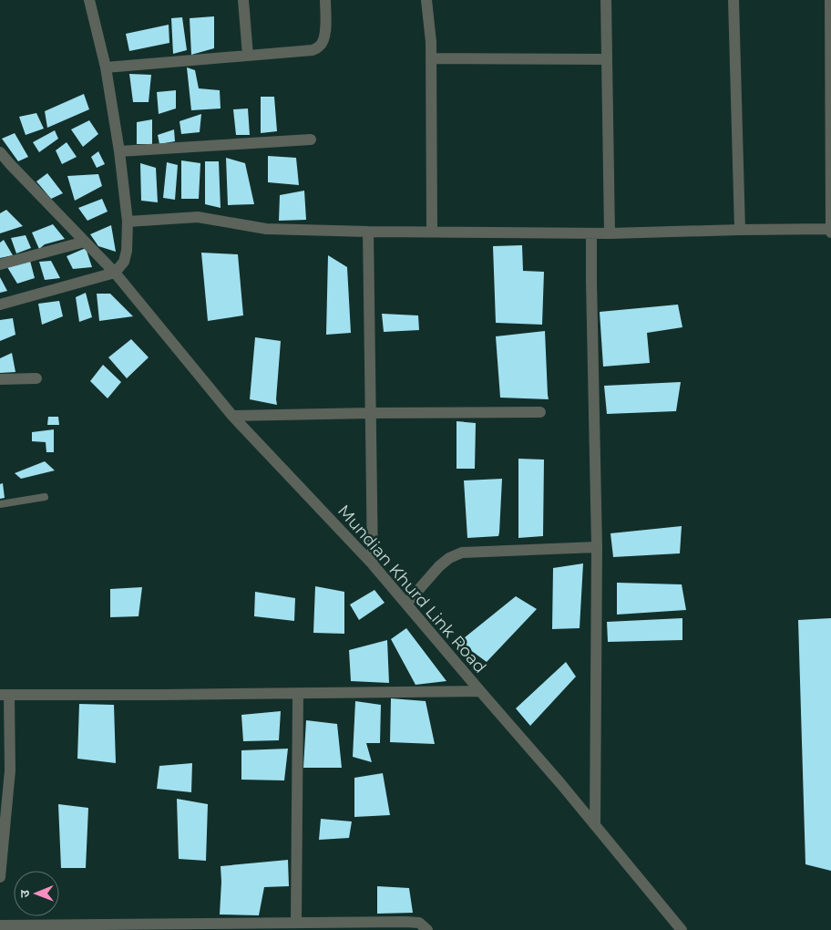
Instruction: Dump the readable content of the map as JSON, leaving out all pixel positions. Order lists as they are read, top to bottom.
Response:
{
  "streets": {
    "street": ["Mundian Khurd Link Road"]
  },
  "north": "left"
}
